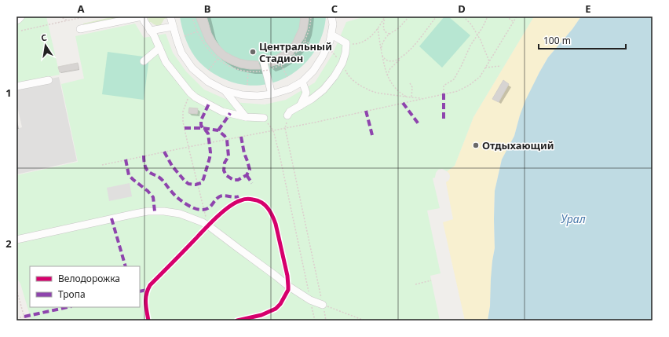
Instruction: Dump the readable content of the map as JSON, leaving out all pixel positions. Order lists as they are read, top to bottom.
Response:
{
  "water": ["Урал"],
  "places": ["Центральный Стадион", "Отдыхающий"],
  "legend": ["Велодорожка", "Тропа"],
  "scale_bar": "100 m",
  "north": "top",
  "grid": {
    "columns": [
      "A",
      "B",
      "C",
      "D",
      "E"
    ],
    "rows": ["1", "2"]
  }
}
